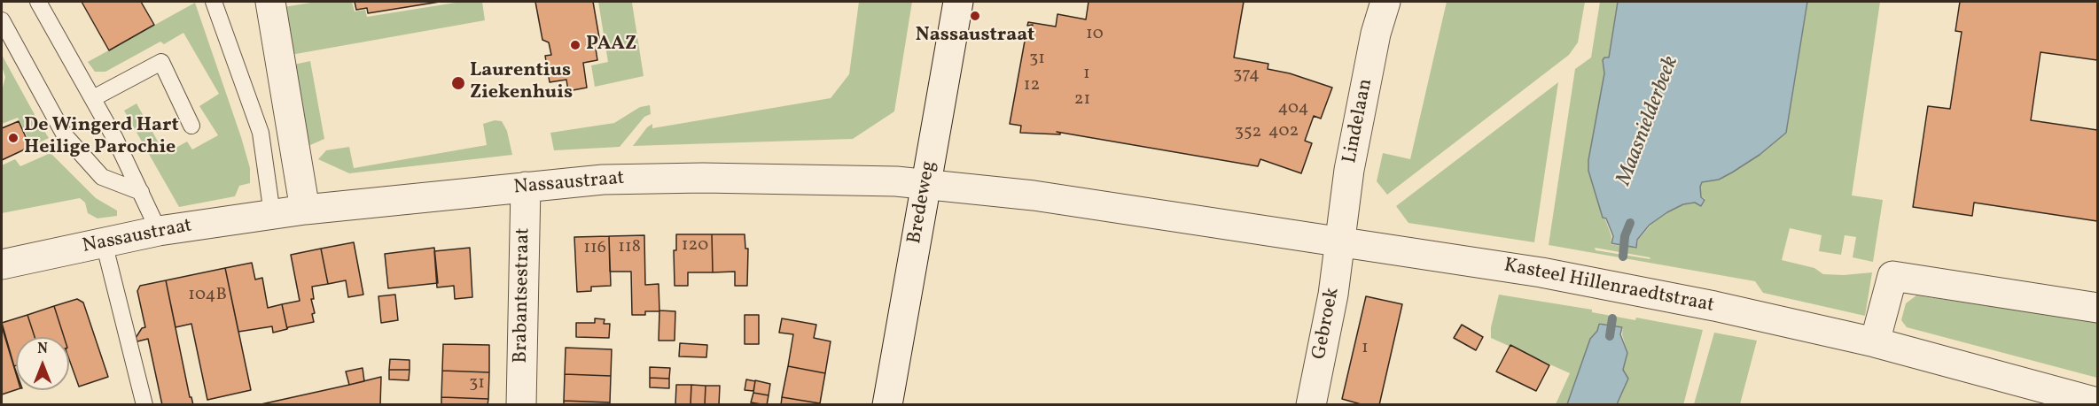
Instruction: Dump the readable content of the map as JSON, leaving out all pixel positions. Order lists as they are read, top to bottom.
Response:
{
  "streets": {
    "street": [
      "Lindelaan",
      "Nassaustraat",
      "Bredeweg",
      "Kasteel Hillenraedtstraat",
      "Brabantsestraat",
      "Gebroek"
    ]
  },
  "crossings": [
    ["Lindelaan", "Nassaustraat"],
    ["Lindelaan", "Kasteel Hillenraedtstraat"],
    ["Lindelaan", "Gebroek"],
    ["Nassaustraat", "Bredeweg"],
    ["Nassaustraat", "Kasteel Hillenraedtstraat"],
    ["Nassaustraat", "Brabantsestraat"],
    ["Nassaustraat", "Gebroek"],
    ["Kasteel Hillenraedtstraat", "Gebroek"]
  ],
  "water": ["Maasnielderbeek"],
  "places": [
    "Nassaustraat",
    "PAAZ",
    "Laurentius Ziekenhuis",
    "De Wingerd Hart Heilige Parochie"
  ],
  "house_numbers": [
    "10",
    "31",
    "1",
    "374",
    "12",
    "21",
    "404",
    "402",
    "352",
    "120",
    "118",
    "116",
    "104B",
    "1",
    "31"
  ],
  "north": "top"
}
